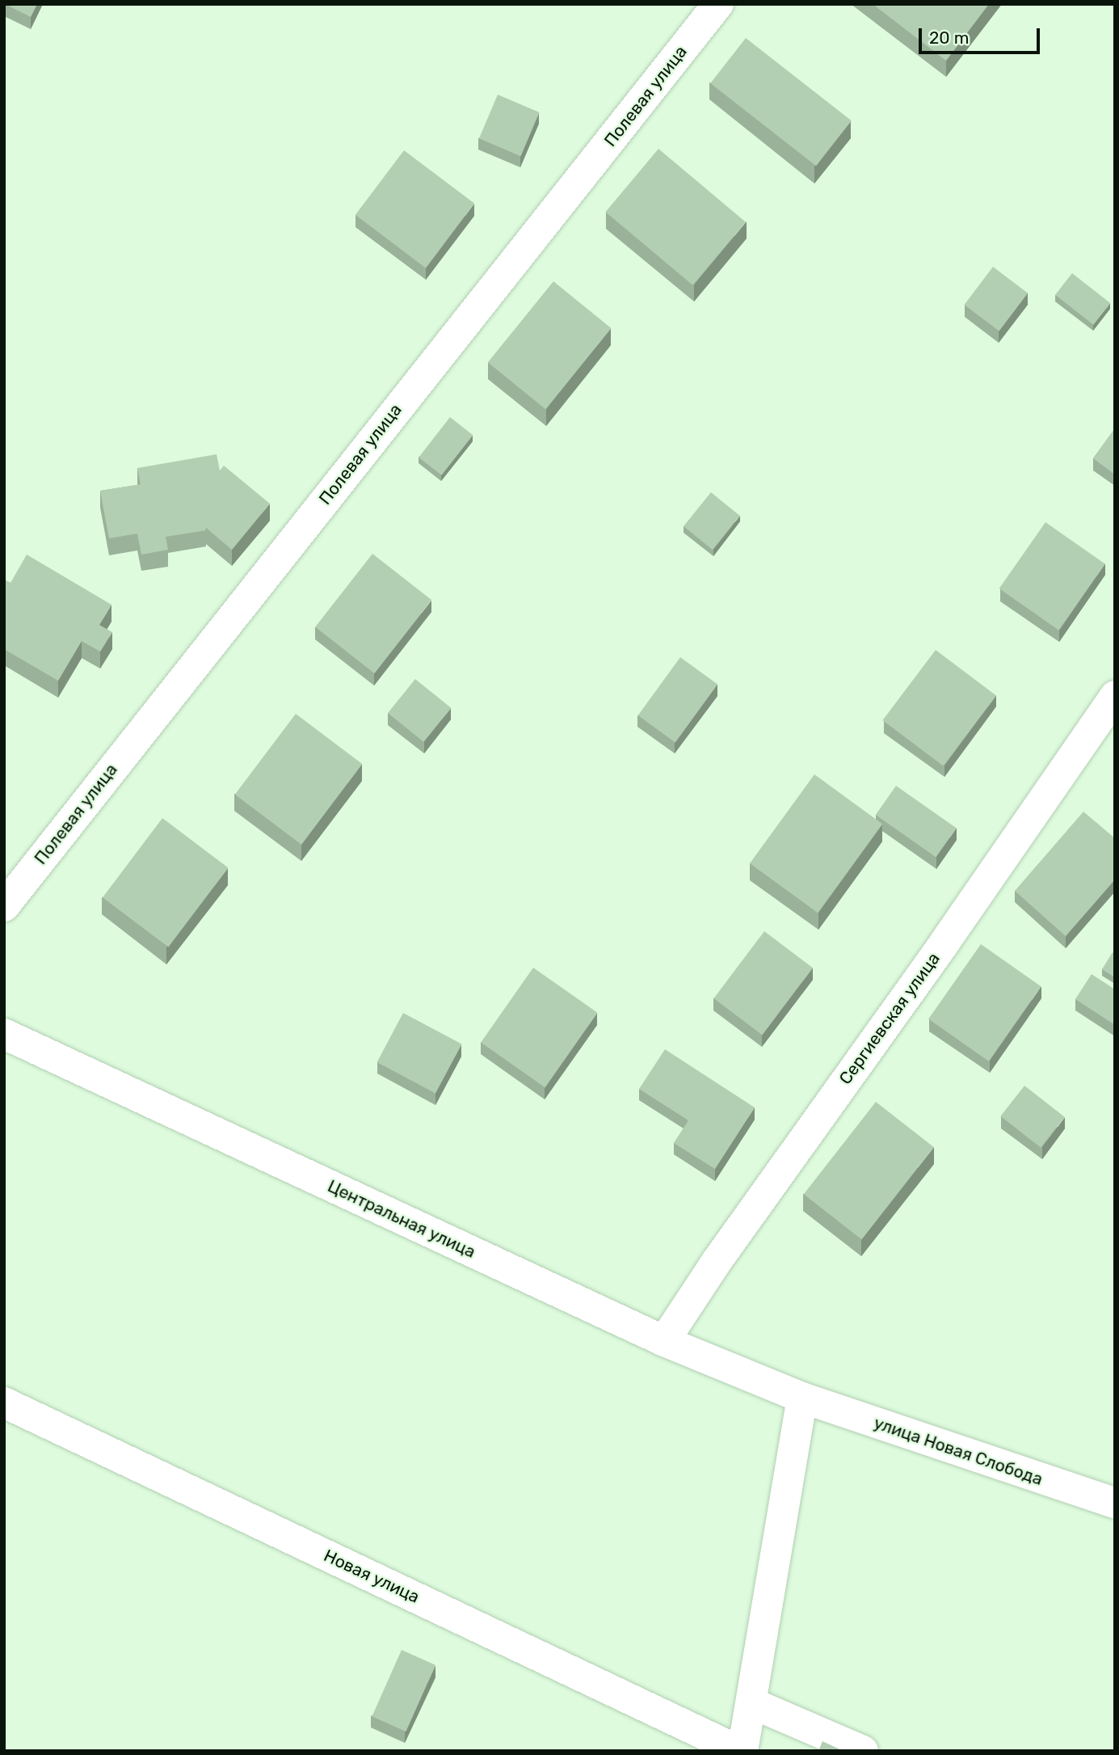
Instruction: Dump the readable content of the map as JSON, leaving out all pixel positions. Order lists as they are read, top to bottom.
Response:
{
  "streets": {
    "street": [
      "Полевая улица",
      "Сергиевская улица",
      "Центральная улица",
      "улица Новая Слобода",
      "Новая улица"
    ]
  },
  "crossings": [
    ["Сергиевская улица", "Центральная улица"],
    ["Центральная улица", "улица Новая Слобода"]
  ],
  "scale_bar": "20 m"
}
